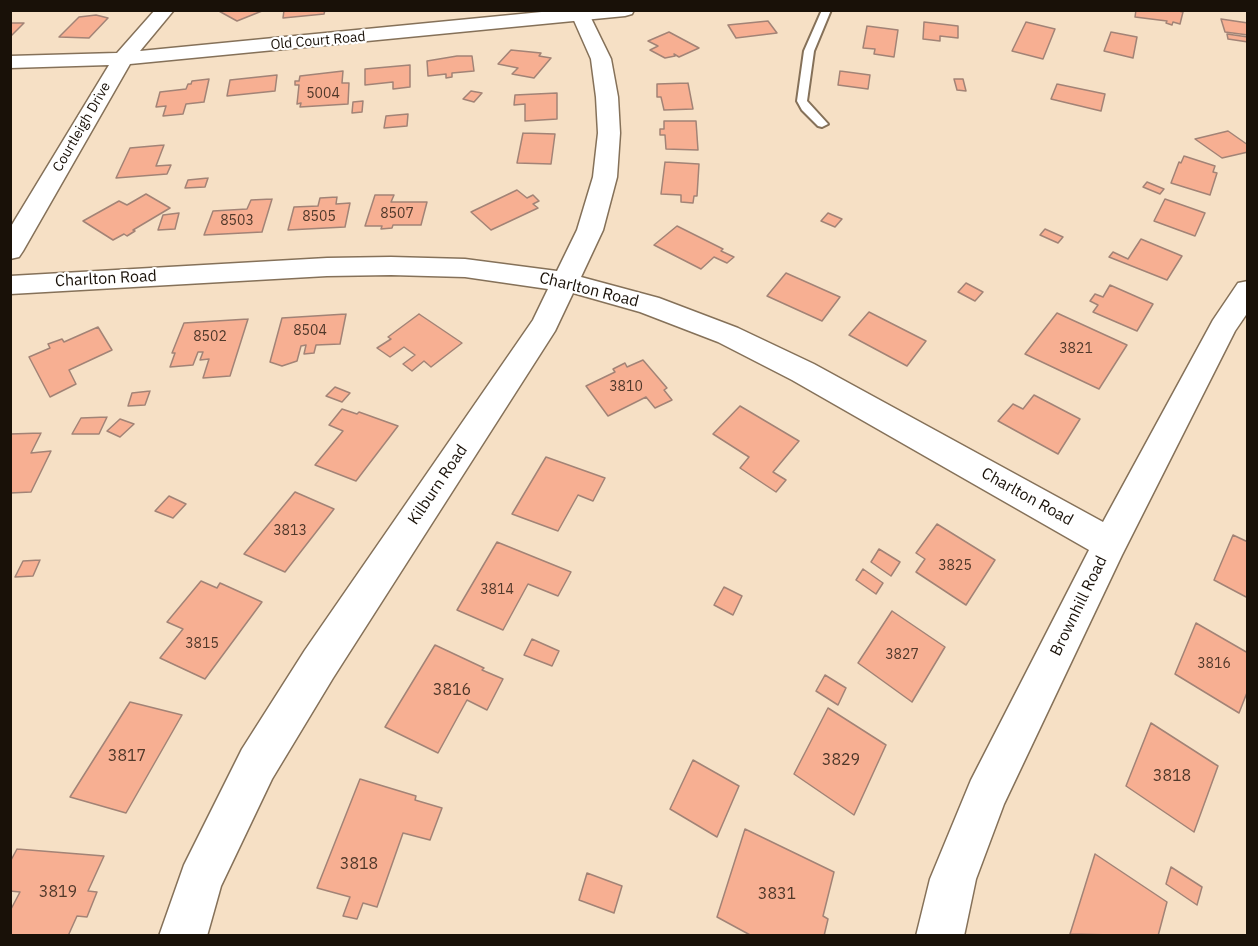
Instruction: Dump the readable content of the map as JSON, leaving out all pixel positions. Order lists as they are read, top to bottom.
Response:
{
  "streets": {
    "street": [
      "Old Court Road",
      "Courtleigh Drive",
      "Charlton Road",
      "Kilburn Road",
      "Brownhill Road"
    ]
  },
  "crossings": [
    ["Old Court Road", "Courtleigh Drive"],
    ["Old Court Road", "Kilburn Road"],
    ["Charlton Road", "Kilburn Road"],
    ["Charlton Road", "Brownhill Road"]
  ],
  "house_numbers": [
    "5004",
    "8507",
    "8505",
    "8503",
    "8504",
    "8502",
    "3821",
    "3810",
    "3813",
    "3825",
    "3814",
    "3815",
    "3827",
    "3816",
    "3816",
    "3817",
    "3829",
    "3818",
    "3818",
    "3819",
    "3831"
  ]
}
